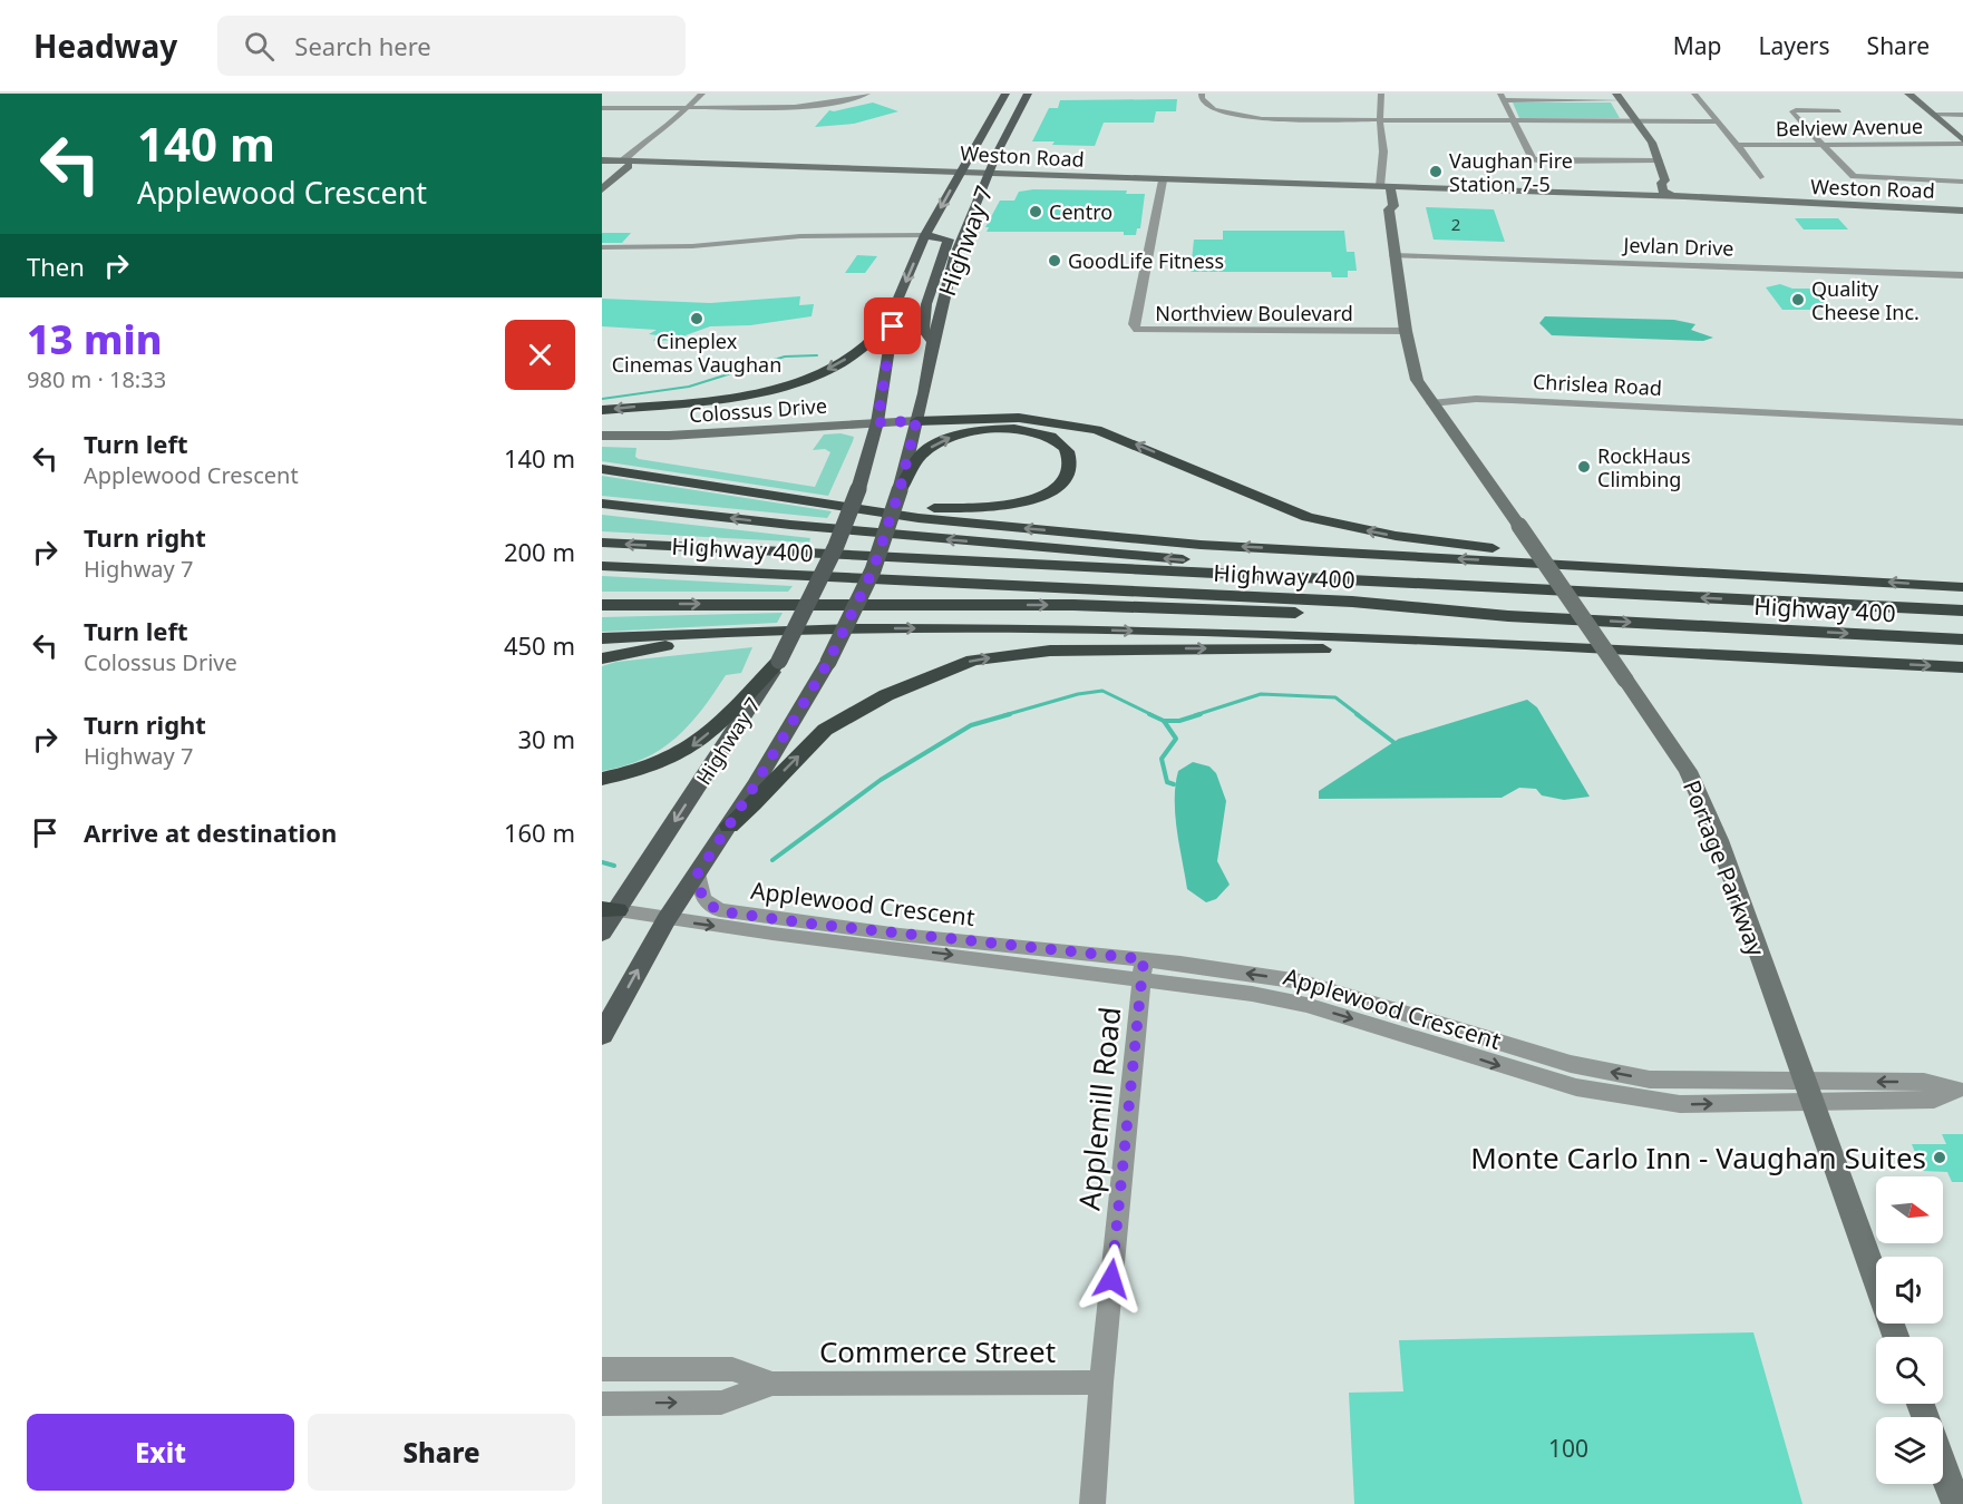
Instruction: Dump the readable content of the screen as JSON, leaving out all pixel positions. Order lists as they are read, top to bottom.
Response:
{
  "streets": {
    "highway": ["Highway 400"],
    "main road": ["Highway 7"],
    "street": [
      "Belview Avenue",
      "Weston Road",
      "Jevlan Drive",
      "Northview Boulevard",
      "Chrislea Road",
      "Colossus Drive",
      "Portage Parkway",
      "Applewood Crescent",
      "Applemill Road",
      "Commerce Street"
    ]
  },
  "crossings": [
    ["Weston Road", "Highway 7"],
    ["Weston Road", "Northview Boulevard"],
    ["Highway 7", "Colossus Drive"],
    ["Highway 7", "Applewood Crescent"],
    ["Chrislea Road", "Portage Parkway"],
    ["Portage Parkway", "Applewood Crescent"],
    ["Applewood Crescent", "Applemill Road"],
    ["Applemill Road", "Commerce Street"]
  ],
  "places": [
    "Vaughan Fire Station 7-5",
    "Centro",
    "GoodLife Fitness",
    "Quality Cheese Inc.",
    "Cineplex Cinemas Vaughan",
    "RockHaus Climbing",
    "Monte Carlo Inn - Vaughan Suites"
  ],
  "house_numbers": ["2", "100"],
  "north": "right",
  "page": {
    "header": "Headway",
    "search": "Search here",
    "nav": ["Map", "Layers", "Share"],
    "turn": ["140 m", "Applewood Crescent"],
    "then": "Then",
    "heading": ["13 min", "980 m · 18:33"],
    "list": [
      {
        "name": "Turn left",
        "note": "Applewood Crescent",
        "value": "140 m"
      },
      {
        "name": "Turn right",
        "note": "Highway 7",
        "value": "200 m"
      },
      {
        "name": "Turn left",
        "note": "Colossus Drive",
        "value": "450 m"
      },
      {
        "name": "Turn right",
        "note": "Highway 7",
        "value": "30 m"
      },
      {
        "name": "Arrive at destination",
        "value": "160 m"
      }
    ],
    "buttons": ["Exit", "Share"]
  }
}
